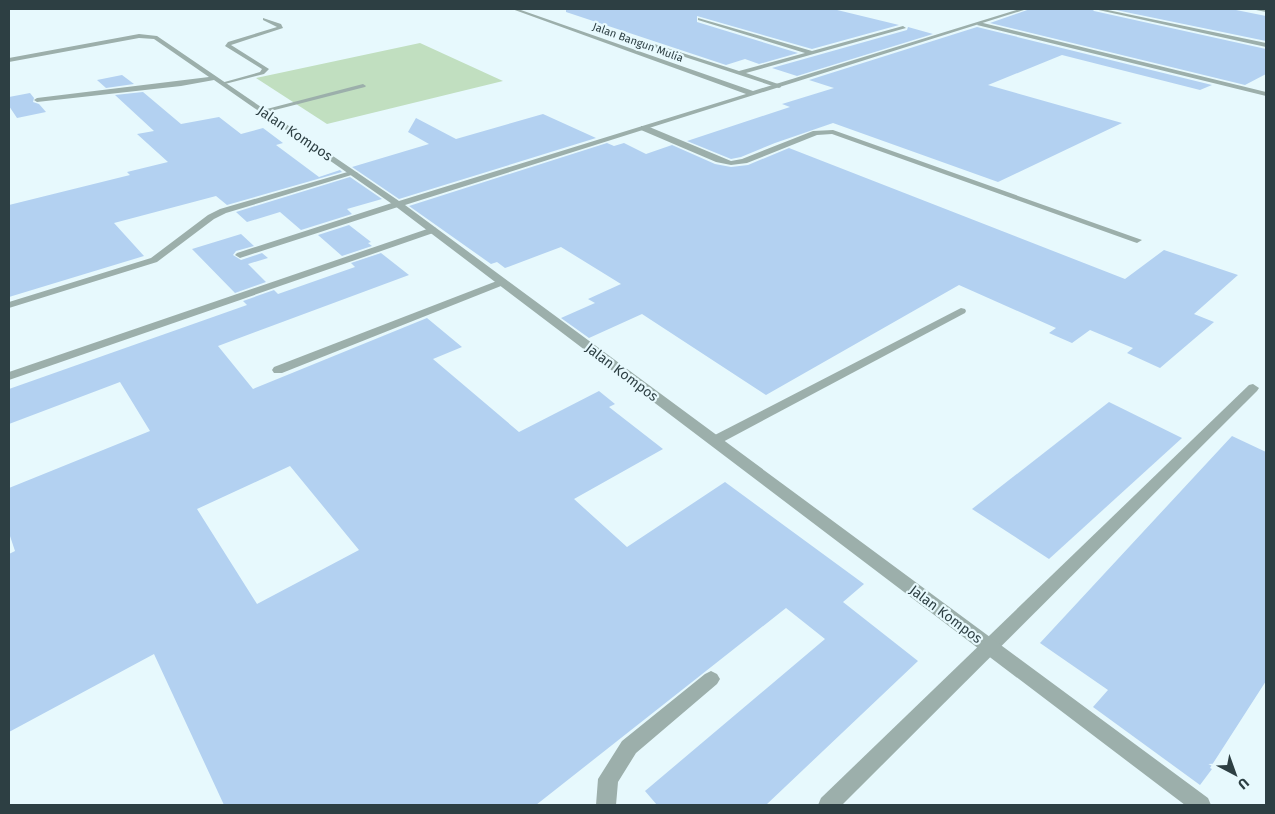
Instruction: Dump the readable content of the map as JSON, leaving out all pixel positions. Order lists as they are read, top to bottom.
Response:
{
  "streets": {
    "street": ["Jalan Bangun Mulia", "Jalan Kompos"]
  },
  "north": "bottom right"
}
